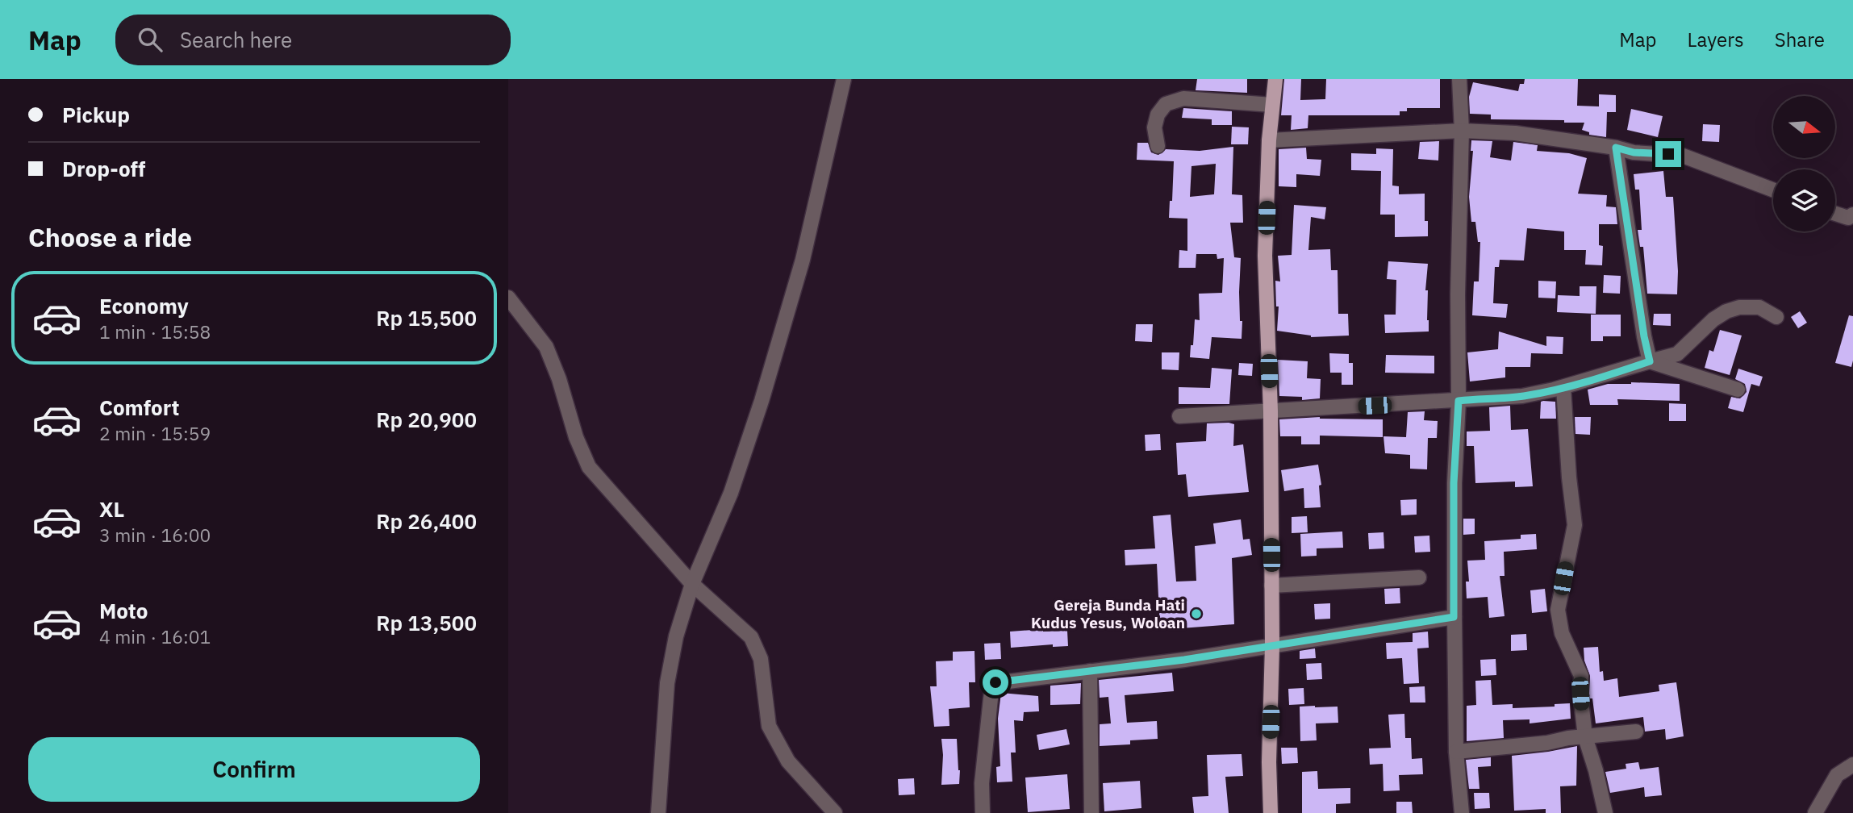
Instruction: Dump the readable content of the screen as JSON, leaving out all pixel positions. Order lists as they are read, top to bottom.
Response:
{
  "places": ["Gereja Bunda Hati Kudus Yesus, Woloan"],
  "north": "right",
  "page": {
    "header": "Map",
    "search": "Search here",
    "nav": ["Map", "Layers", "Share"],
    "banner": ["Pickup", "Drop-off"],
    "heading": "Choose a ride",
    "list": [
      {
        "name": "Economy",
        "note": "1 min · 15:58",
        "value": "Rp 15,500"
      },
      {
        "name": "Comfort",
        "note": "2 min · 15:59",
        "value": "Rp 20,900"
      },
      {
        "name": "XL",
        "note": "3 min · 16:00",
        "value": "Rp 26,400"
      },
      {
        "name": "Moto",
        "note": "4 min · 16:01",
        "value": "Rp 13,500"
      }
    ],
    "buttons": "Confirm"
  }
}
